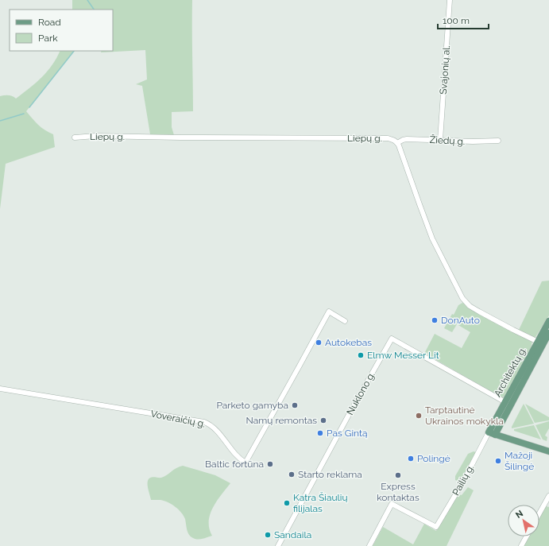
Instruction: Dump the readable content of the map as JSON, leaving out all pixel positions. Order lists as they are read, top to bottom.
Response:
{
  "streets": {
    "main road": ["Architektų g."],
    "street": [
      "Svajonių al.",
      "Liepų g.",
      "Žiedų g.",
      "Nuklono g.",
      "Voveraičių g.",
      "Pailių g."
    ]
  },
  "crossings": [
    ["Svajonių al.", "Žiedų g."],
    ["Liepų g.", "Žiedų g."],
    ["Architektų g.", "Nuklono g."],
    ["Architektų g.", "Pailių g."]
  ],
  "places": [
    "DonAuto",
    "Autokebas",
    "Elmw Messer Lit",
    "Parketo gamyba",
    "Tarptautinė Ukrainos mokykla",
    "Namų remontas",
    "Pas Gintą",
    "Polingė",
    "Mažoji Šilingė",
    "Baltic fortūna",
    "Starto reklama",
    "Express kontaktas",
    "Katra Šiaulių filijalas",
    "Sandaila"
  ],
  "legend": ["Road", "Park"],
  "scale_bar": "100 m",
  "north": "top left"
}
